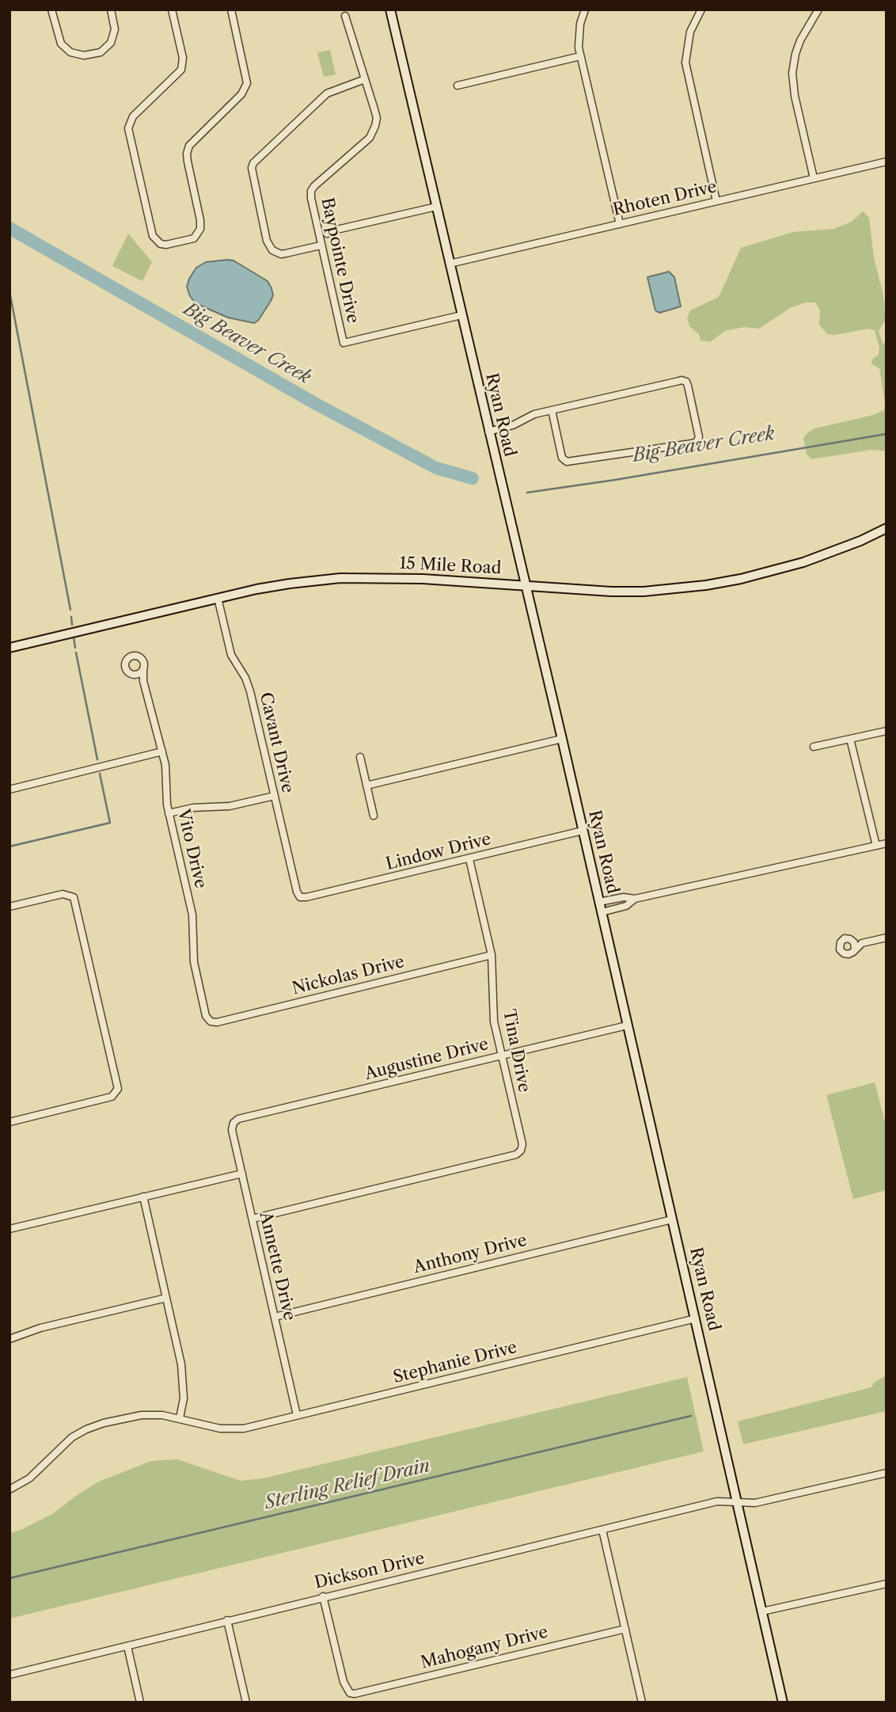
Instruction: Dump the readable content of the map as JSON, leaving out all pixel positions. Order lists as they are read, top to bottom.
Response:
{
  "streets": {
    "main road": ["Ryan Road", "15 Mile Road"],
    "street": [
      "Rhoten Drive",
      "Baypointe Drive",
      "Cavant Drive",
      "Vito Drive",
      "Lindow Drive",
      "Nickolas Drive",
      "Tina Drive",
      "Augustine Drive",
      "Anthony Drive",
      "Annette Drive",
      "Stephanie Drive",
      "Dickson Drive",
      "Mahogany Drive"
    ]
  },
  "crossings": [
    ["Rhoten Drive", "Ryan Road"],
    ["Baypointe Drive", "Ryan Road"],
    ["Ryan Road", "15 Mile Road"],
    ["Ryan Road", "Lindow Drive"],
    ["Ryan Road", "Augustine Drive"],
    ["Ryan Road", "Anthony Drive"],
    ["Ryan Road", "Stephanie Drive"],
    ["Ryan Road", "Dickson Drive"],
    ["15 Mile Road", "Cavant Drive"],
    ["Cavant Drive", "Lindow Drive"],
    ["Vito Drive", "Nickolas Drive"],
    ["Lindow Drive", "Tina Drive"],
    ["Nickolas Drive", "Tina Drive"],
    ["Tina Drive", "Augustine Drive"],
    ["Tina Drive", "Annette Drive"],
    ["Augustine Drive", "Annette Drive"],
    ["Anthony Drive", "Annette Drive"],
    ["Annette Drive", "Stephanie Drive"],
    ["Dickson Drive", "Mahogany Drive"]
  ],
  "water": ["Big Beaver Creek", "Sterling Relief Drain"]
}
